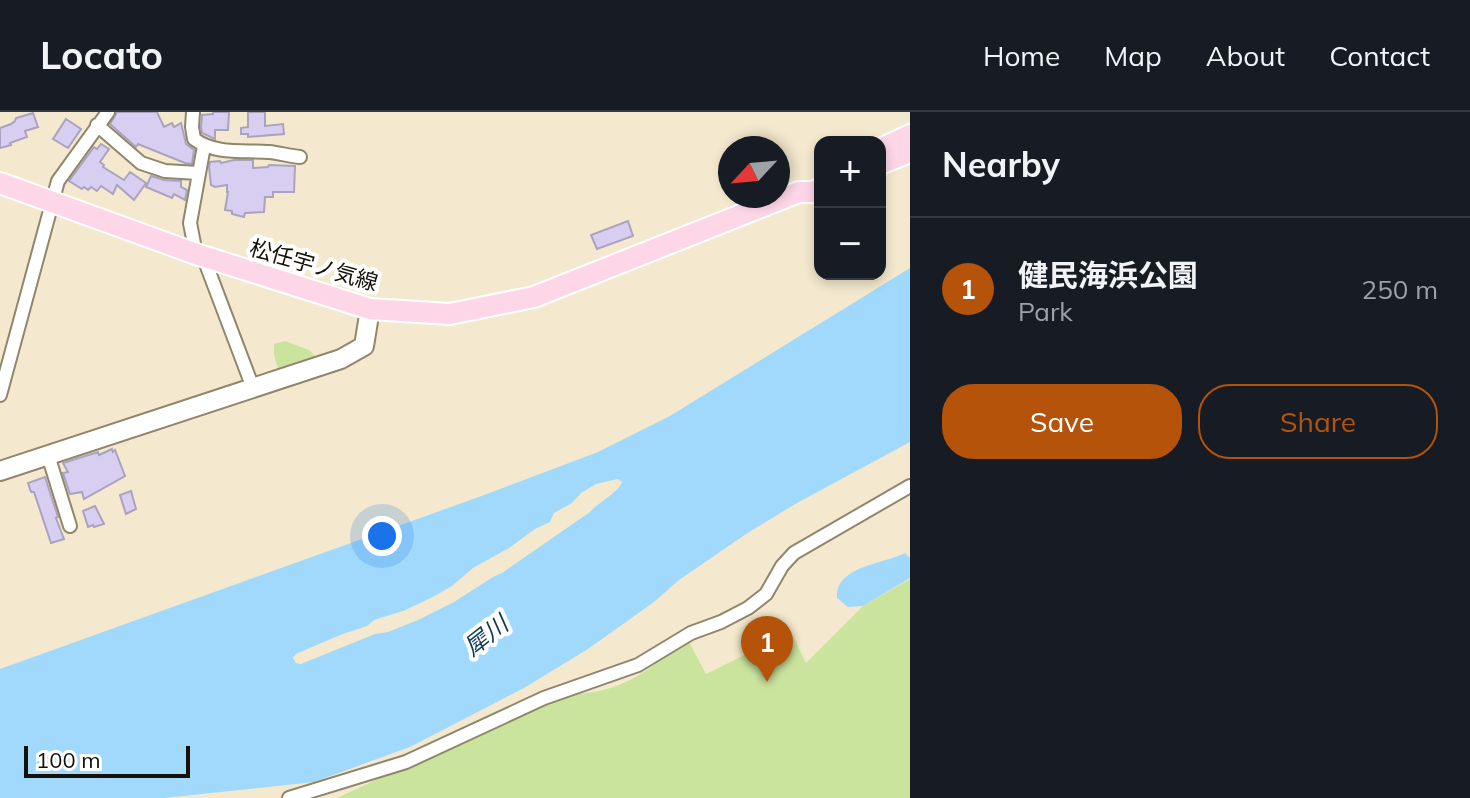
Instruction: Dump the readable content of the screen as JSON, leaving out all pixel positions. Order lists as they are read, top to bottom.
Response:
{
  "streets": {
    "main road": ["松任宇ノ気線"]
  },
  "water": ["犀川"],
  "scale_bar": "100 m",
  "north": "bottom left",
  "page": {
    "header": "Locato",
    "nav": [
      "Home",
      "Map",
      "About",
      "Contact"
    ],
    "heading": "Nearby",
    "map_buttons": ["+", "−"],
    "list": [
      {
        "mark": "1",
        "name": "健民海浜公園",
        "note": "Park",
        "value": "250 m"
      }
    ],
    "buttons": ["Save", "Share"],
    "pins": "1",
    "scale": "100 m"
  }
}
